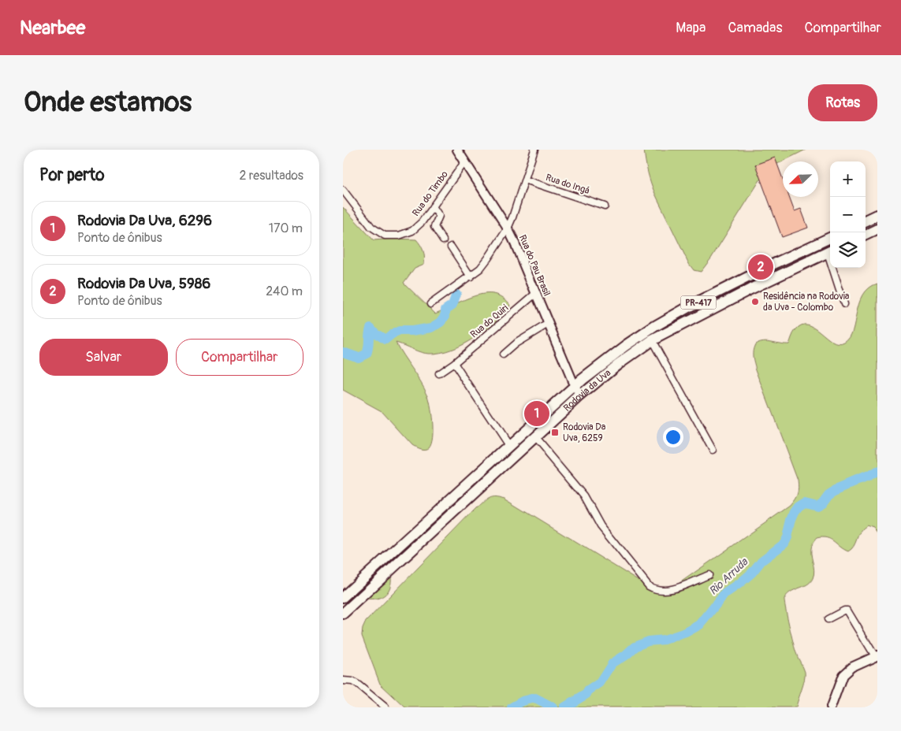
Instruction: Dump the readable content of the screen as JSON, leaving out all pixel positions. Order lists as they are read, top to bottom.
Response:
{
  "streets": {
    "main road": ["PR-417", "Rodovia da Uva"],
    "street": [
      "Rua do Ingá",
      "Rua do Timbo",
      "Rua do Pau Brasil",
      "Rua do Quiri"
    ]
  },
  "crossings": [
    ["Rua do Timbo", "Rua do Pau Brasil"],
    ["Rua do Pau Brasil", "Rua do Quiri"],
    ["Rua do Pau Brasil", "Rodovia da Uva"]
  ],
  "water": ["Rio Arruda"],
  "places": {
    "other": ["Residência na Rodovia da Uva - Colombo"],
    "transit": ["Rodovia Da Uva, 6259"]
  },
  "north": "bottom left",
  "page": {
    "header": "Nearbee",
    "nav": ["Mapa", "Camadas", "Compartilhar"],
    "buttons": [
      "Rotas",
      ["Salvar", "Compartilhar"]
    ],
    "title": "Onde estamos",
    "heading": ["Por perto", "2 resultados"],
    "map_buttons": ["+", "−"],
    "list": [
      {
        "mark": "1",
        "name": "Rodovia Da Uva, 6296",
        "note": "Ponto de ônibus",
        "value": "170 m"
      },
      {
        "mark": "2",
        "name": "Rodovia Da Uva, 5986",
        "note": "Ponto de ônibus",
        "value": "240 m"
      }
    ],
    "pins": ["2", "1"]
  }
}
